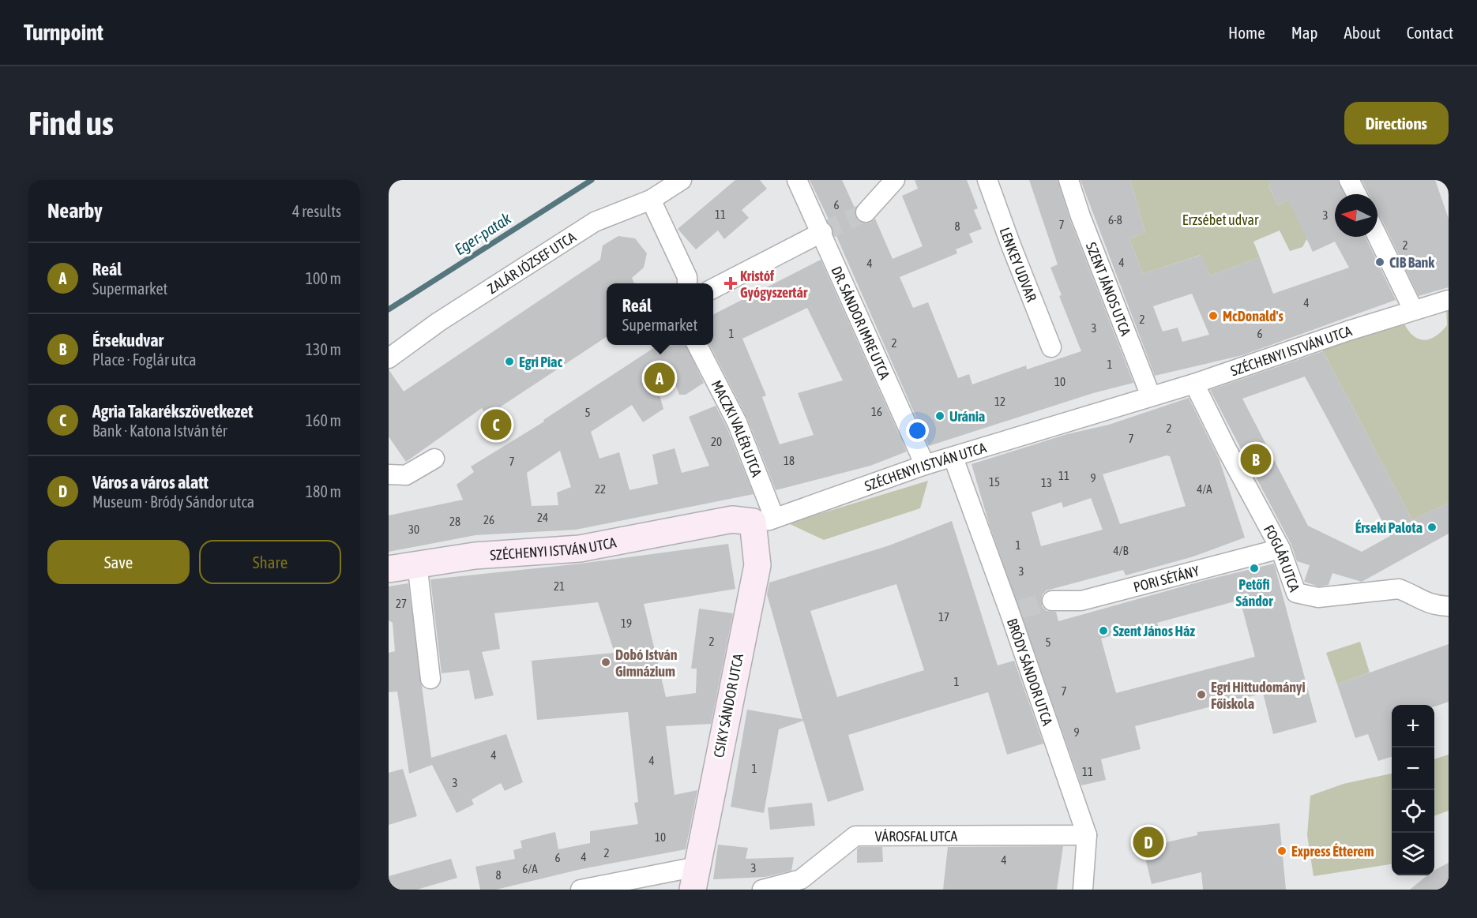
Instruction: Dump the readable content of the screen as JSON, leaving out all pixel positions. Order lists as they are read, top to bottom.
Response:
{
  "streets": {
    "street": [
      "ZALÁR JÓZSEF UTCA",
      "LENKEY UDVAR",
      "SZENT JÁNOS UTCA",
      "DR. SÁNDOR IMRE UTCA",
      "SZÉCHENYI ISTVÁN UTCA",
      "MACZKI VALÉR UTCA",
      "FOGLÁR UTCA",
      "PORI SÉTÁNY",
      "BRÓDY SÁNDOR UTCA",
      "CSIKY SÁNDOR UTCA",
      "VÁROSFAL UTCA"
    ]
  },
  "crossings": [
    ["SZENT JÁNOS UTCA", "SZÉCHENYI ISTVÁN UTCA"],
    ["DR. SÁNDOR IMRE UTCA", "SZÉCHENYI ISTVÁN UTCA"],
    ["SZÉCHENYI ISTVÁN UTCA", "MACZKI VALÉR UTCA"],
    ["SZÉCHENYI ISTVÁN UTCA", "FOGLÁR UTCA"],
    ["SZÉCHENYI ISTVÁN UTCA", "BRÓDY SÁNDOR UTCA"],
    ["SZÉCHENYI ISTVÁN UTCA", "CSIKY SÁNDOR UTCA"],
    ["MACZKI VALÉR UTCA", "CSIKY SÁNDOR UTCA"],
    ["FOGLÁR UTCA", "PORI SÉTÁNY"],
    ["BRÓDY SÁNDOR UTCA", "VÁROSFAL UTCA"]
  ],
  "water": ["Eger-patak"],
  "parks": ["Erzsébet udvar"],
  "places": {
    "other": [
      "CIB Bank",
      "McDonald's",
      "Egri Piac",
      "Uránia",
      "Érseki Palota",
      "Petőfi Sándor",
      "Szent János Ház",
      "Dobó István Gimnázium",
      "Egri Hittudományi Főiskola",
      "Express Étterem"
    ],
    "health": ["Kristóf Gyógyszertár"]
  },
  "house_numbers": [
    "6",
    "11",
    "3",
    "6-8",
    "7",
    "8",
    "2",
    "4",
    "4",
    "4",
    "2",
    "3",
    "1",
    "6",
    "2",
    "1",
    "10",
    "12",
    "16",
    "5",
    "2",
    "7",
    "20",
    "18",
    "7",
    "11",
    "9",
    "15",
    "13",
    "22",
    "4/A",
    "24",
    "26",
    "28",
    "30",
    "1",
    "4/B",
    "3",
    "21",
    "27",
    "17",
    "19",
    "2",
    "5",
    "1",
    "7",
    "9",
    "4",
    "4",
    "1",
    "11",
    "3",
    "10",
    "2",
    "4",
    "6",
    "4",
    "3",
    "6/A",
    "8"
  ],
  "north": "left",
  "page": {
    "header": "Turnpoint",
    "nav": [
      "Home",
      "Map",
      "About",
      "Contact"
    ],
    "buttons": [
      "Directions",
      ["Save", "Share"]
    ],
    "title": "Find us",
    "heading": ["Nearby", "4 results"],
    "list": [
      {
        "mark": "A",
        "name": "Reál",
        "note": "Supermarket",
        "value": "100 m"
      },
      {
        "mark": "B",
        "name": "Érsekudvar",
        "note": "Place · Foglár utca",
        "value": "130 m"
      },
      {
        "mark": "C",
        "name": "Agria Takarékszövetkezet",
        "note": "Bank · Katona István tér",
        "value": "160 m"
      },
      {
        "mark": "D",
        "name": "Város a város alatt",
        "note": "Museum · Bródy Sándor utca",
        "value": "180 m"
      }
    ],
    "popup": ["Reál", "Supermarket"],
    "pins": [
      "A",
      "C",
      "B",
      "D"
    ],
    "map_buttons": ["+", "−"]
  }
}
